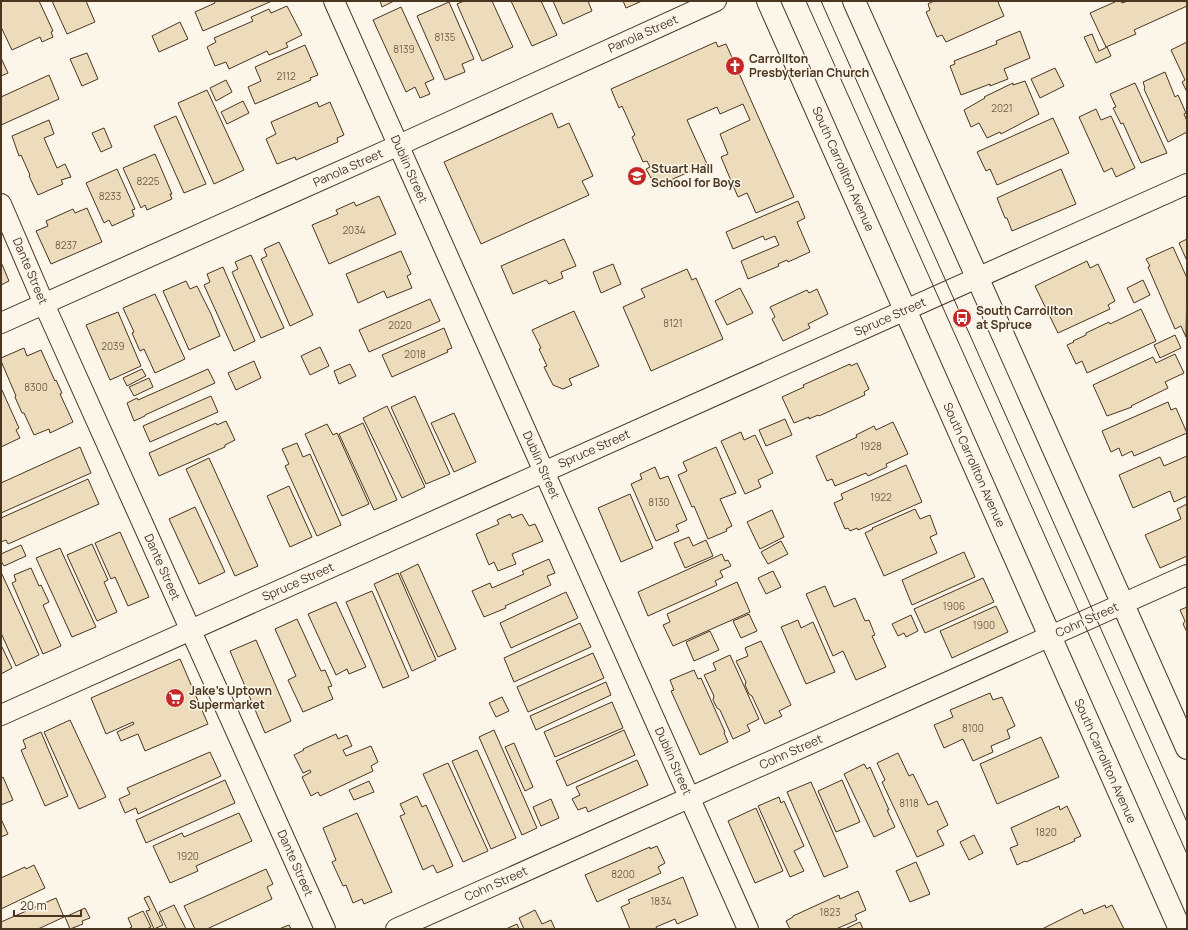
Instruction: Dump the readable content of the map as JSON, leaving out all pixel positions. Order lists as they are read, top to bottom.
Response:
{
  "streets": {
    "main road": ["South Carrollton Avenue"],
    "street": [
      "Panola Street",
      "Dublin Street",
      "Dante Street",
      "Spruce Street",
      "Cohn Street"
    ]
  },
  "crossings": [
    ["Panola Street", "Dublin Street"],
    ["Panola Street", "Dante Street"],
    ["Dublin Street", "Spruce Street"],
    ["Dublin Street", "Cohn Street"],
    ["South Carrollton Avenue", "Spruce Street"],
    ["South Carrollton Avenue", "Cohn Street"],
    ["Dante Street", "Spruce Street"]
  ],
  "places": {
    "church": ["Carrollton Presbyterian Church"],
    "school or university": ["Stuart Hall School for Boys"],
    "bus stop": ["South Carrollton at Spruce"],
    "supermarket": ["Jake's Uptown Supermarket"]
  },
  "house_numbers": [
    "8135",
    "8139",
    "2112",
    "2021",
    "8225",
    "8233",
    "2034",
    "8237",
    "8121",
    "2020",
    "2039",
    "2018",
    "8300",
    "1928",
    "1922",
    "8130",
    "1906",
    "1900",
    "8100",
    "8118",
    "1820",
    "1920",
    "8200",
    "1834",
    "1823"
  ],
  "scale_bar": "20 m"
}
